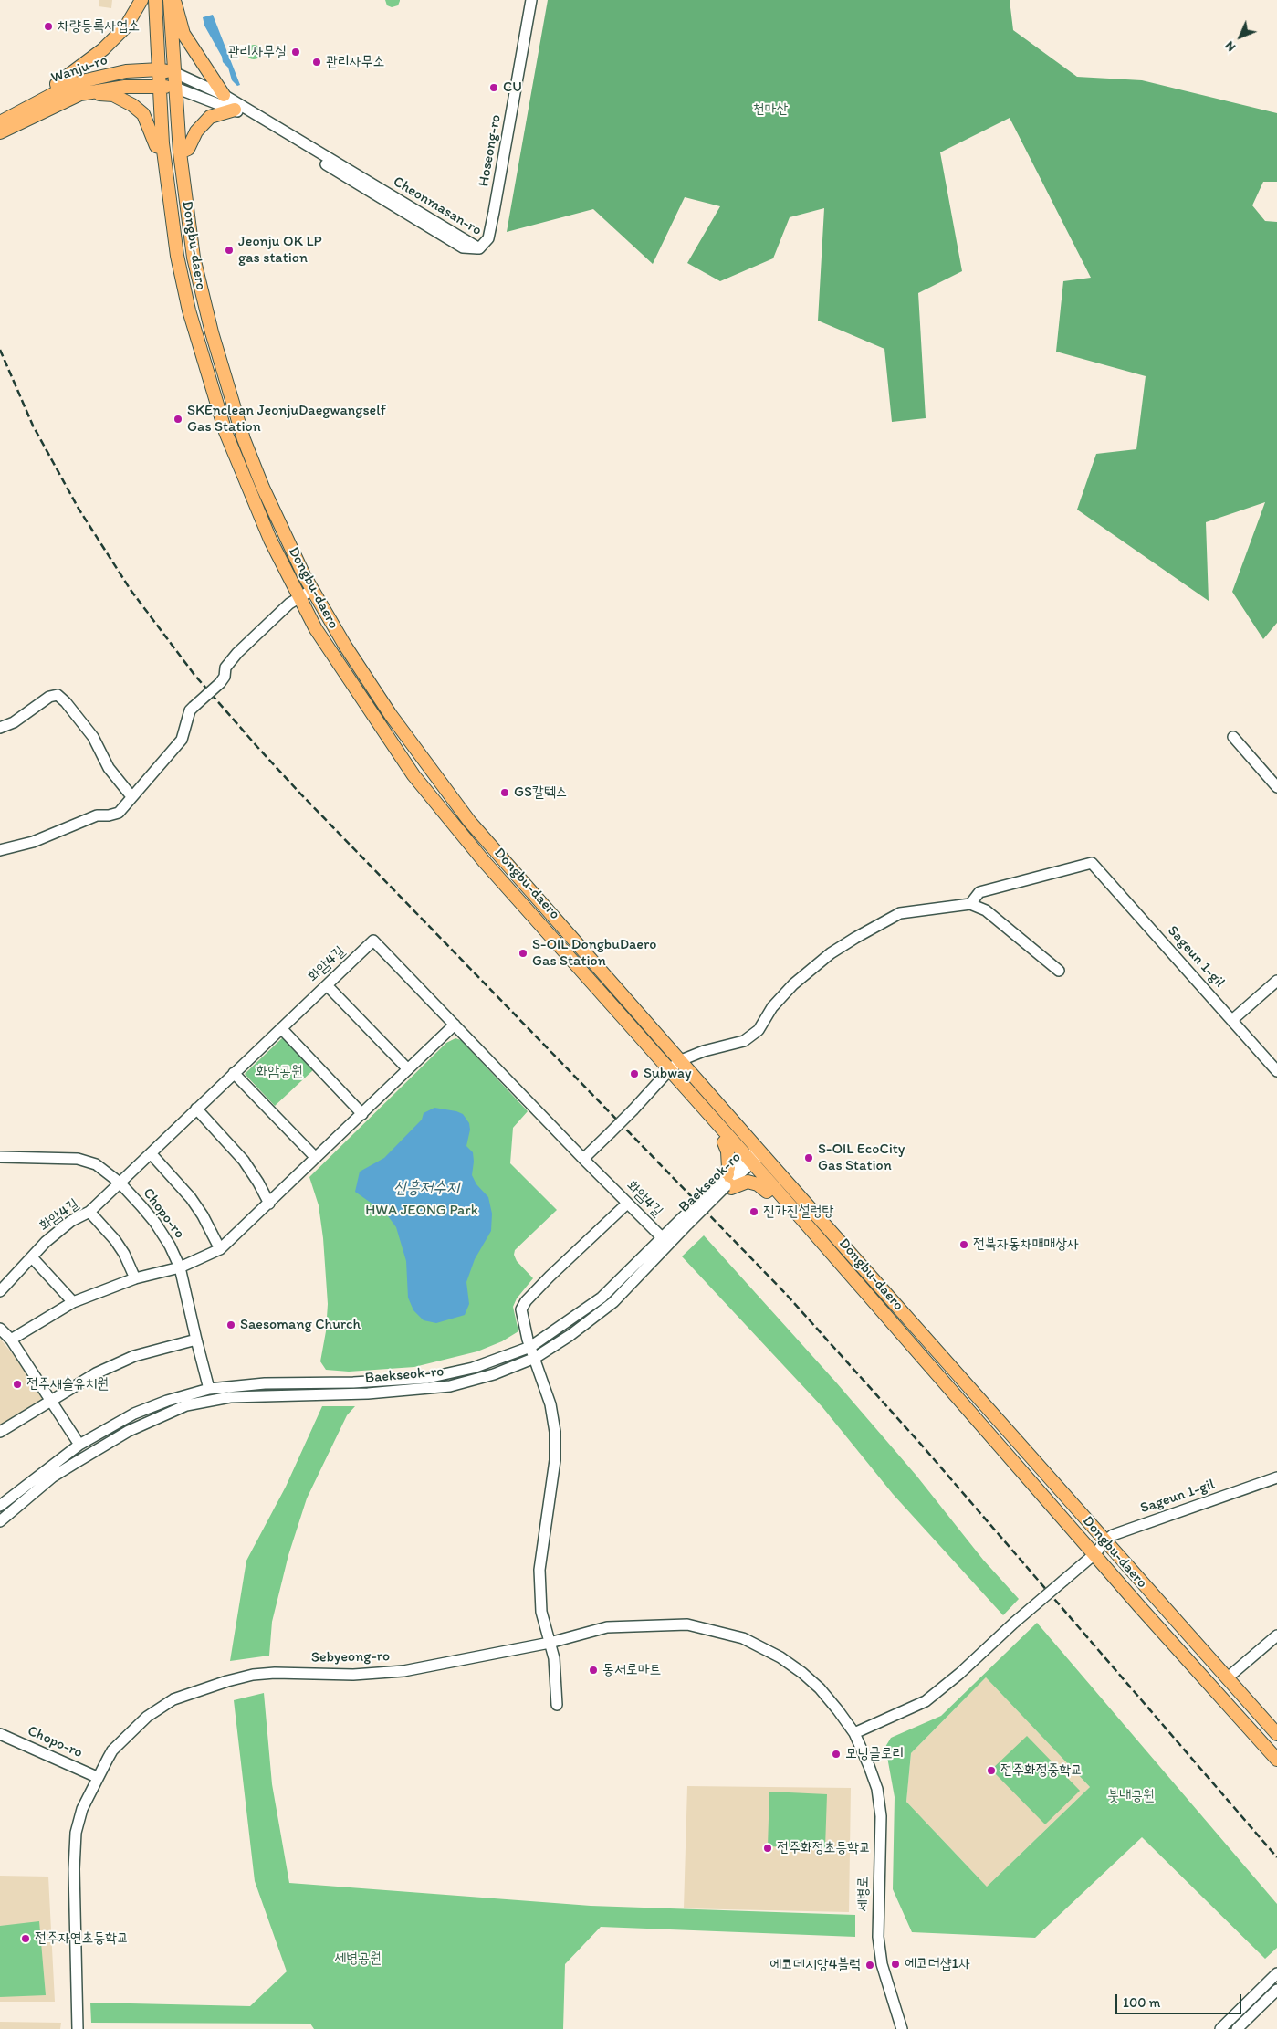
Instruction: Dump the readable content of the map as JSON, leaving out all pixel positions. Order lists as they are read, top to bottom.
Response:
{
  "streets": {
    "main road": ["Wanju-ro", "Dongbu-daero"],
    "street": [
      "Hoseong-ro",
      "Cheonmasan-ro",
      "Sageun 1-gil",
      "화암4길",
      "Baekseok-ro",
      "Chopo-ro",
      "Sebyeong-ro",
      "세병로"
    ]
  },
  "crossings": [
    ["Wanju-ro", "Cheonmasan-ro"],
    ["Wanju-ro", "Dongbu-daero"],
    ["Hoseong-ro", "Cheonmasan-ro"],
    ["Cheonmasan-ro", "Dongbu-daero"],
    ["Dongbu-daero", "Sageun 1-gil"],
    ["Dongbu-daero", "Baekseok-ro"],
    ["Sageun 1-gil", "Sebyeong-ro"],
    ["Sageun 1-gil", "세병로"],
    ["화암4길", "Baekseok-ro"],
    ["화암4길", "Chopo-ro"],
    ["Baekseok-ro", "Chopo-ro"],
    ["Chopo-ro", "Sebyeong-ro"],
    ["Sebyeong-ro", "세병로"]
  ],
  "water": ["신흥저수지"],
  "parks": [
    "천마산",
    "화암공원",
    "HWA JEONG Park",
    "붓내공원",
    "세병공원"
  ],
  "places": [
    "차량등록사업소",
    "관리사무실",
    "관리사무소",
    "CU",
    "Jeonju OK LP gas station",
    "SKEnclean JeonjuDaegwangself Gas Station",
    "GS칼텍스",
    "S-OIL DongbuDaero Gas Station",
    "Subway",
    "S-OIL EcoCity Gas Station",
    "진가진설렁탕",
    "전북자동차매매상사",
    "Saesomang Church",
    "전주새솔유치원",
    "동서로마트",
    "모닝글로리",
    "전주화정중학교",
    "전주화정초등학교",
    "전주자연초등학교",
    "에코더샵1차",
    "에코데시앙4블럭"
  ],
  "scale_bar": "100 m",
  "north": "bottom left"
}
